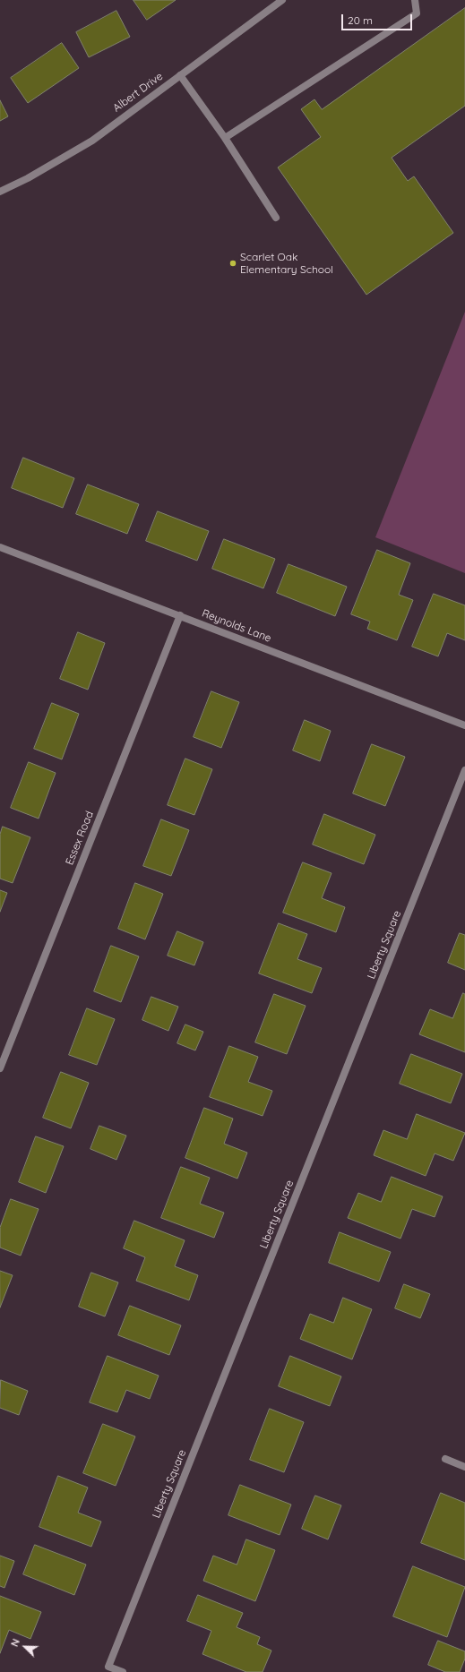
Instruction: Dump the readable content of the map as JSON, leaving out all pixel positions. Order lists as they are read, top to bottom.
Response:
{
  "streets": {
    "street": [
      "Albert Drive",
      "Reynolds Lane",
      "Essex Road",
      "Liberty Square"
    ]
  },
  "crossings": [
    ["Reynolds Lane", "Essex Road"]
  ],
  "places": ["Scarlet Oak Elementary School"],
  "scale_bar": "20 m",
  "north": "top left"
}
